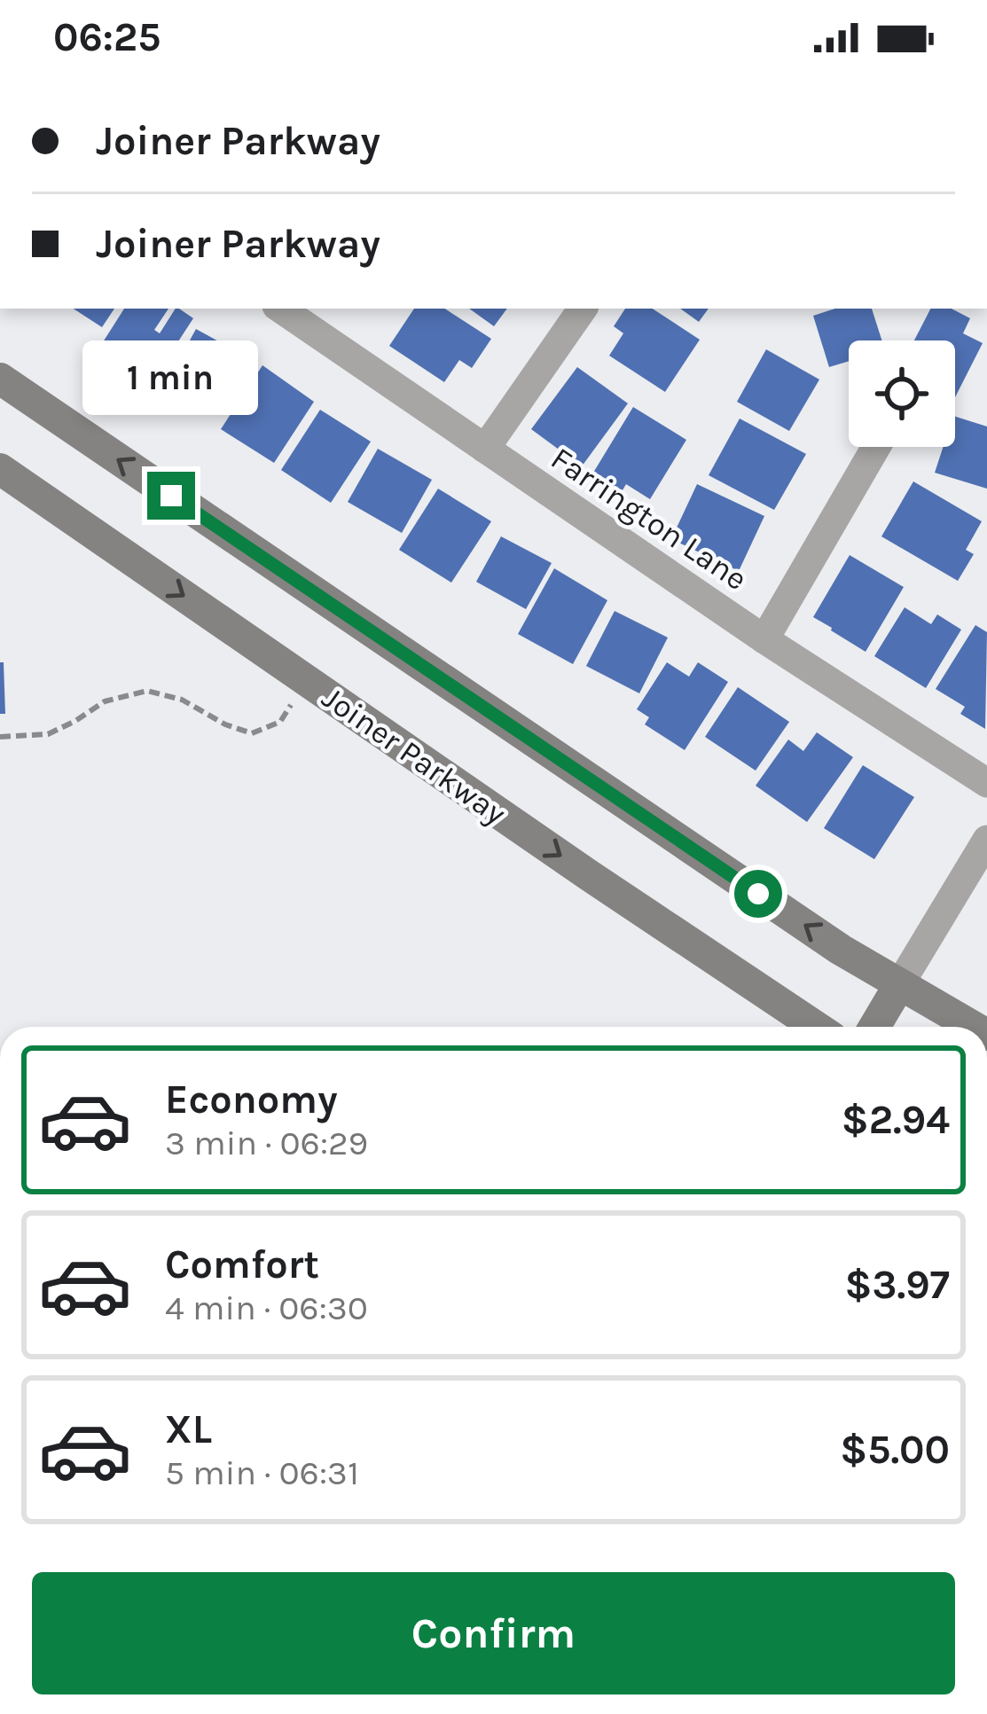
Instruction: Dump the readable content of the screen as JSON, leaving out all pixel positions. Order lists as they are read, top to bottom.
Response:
{
  "streets": {
    "main road": ["Joiner Parkway"],
    "street": ["Farrington Lane"]
  },
  "page": {
    "status": "06:25",
    "banner": ["Joiner Parkway", "Joiner Parkway"],
    "bubble": "1 min",
    "list": [
      {
        "name": "Economy",
        "note": "3 min · 06:29",
        "value": "$2.94"
      },
      {
        "name": "Comfort",
        "note": "4 min · 06:30",
        "value": "$3.97"
      },
      {
        "name": "XL",
        "note": "5 min · 06:31",
        "value": "$5.00"
      }
    ],
    "buttons": "Confirm"
  }
}
